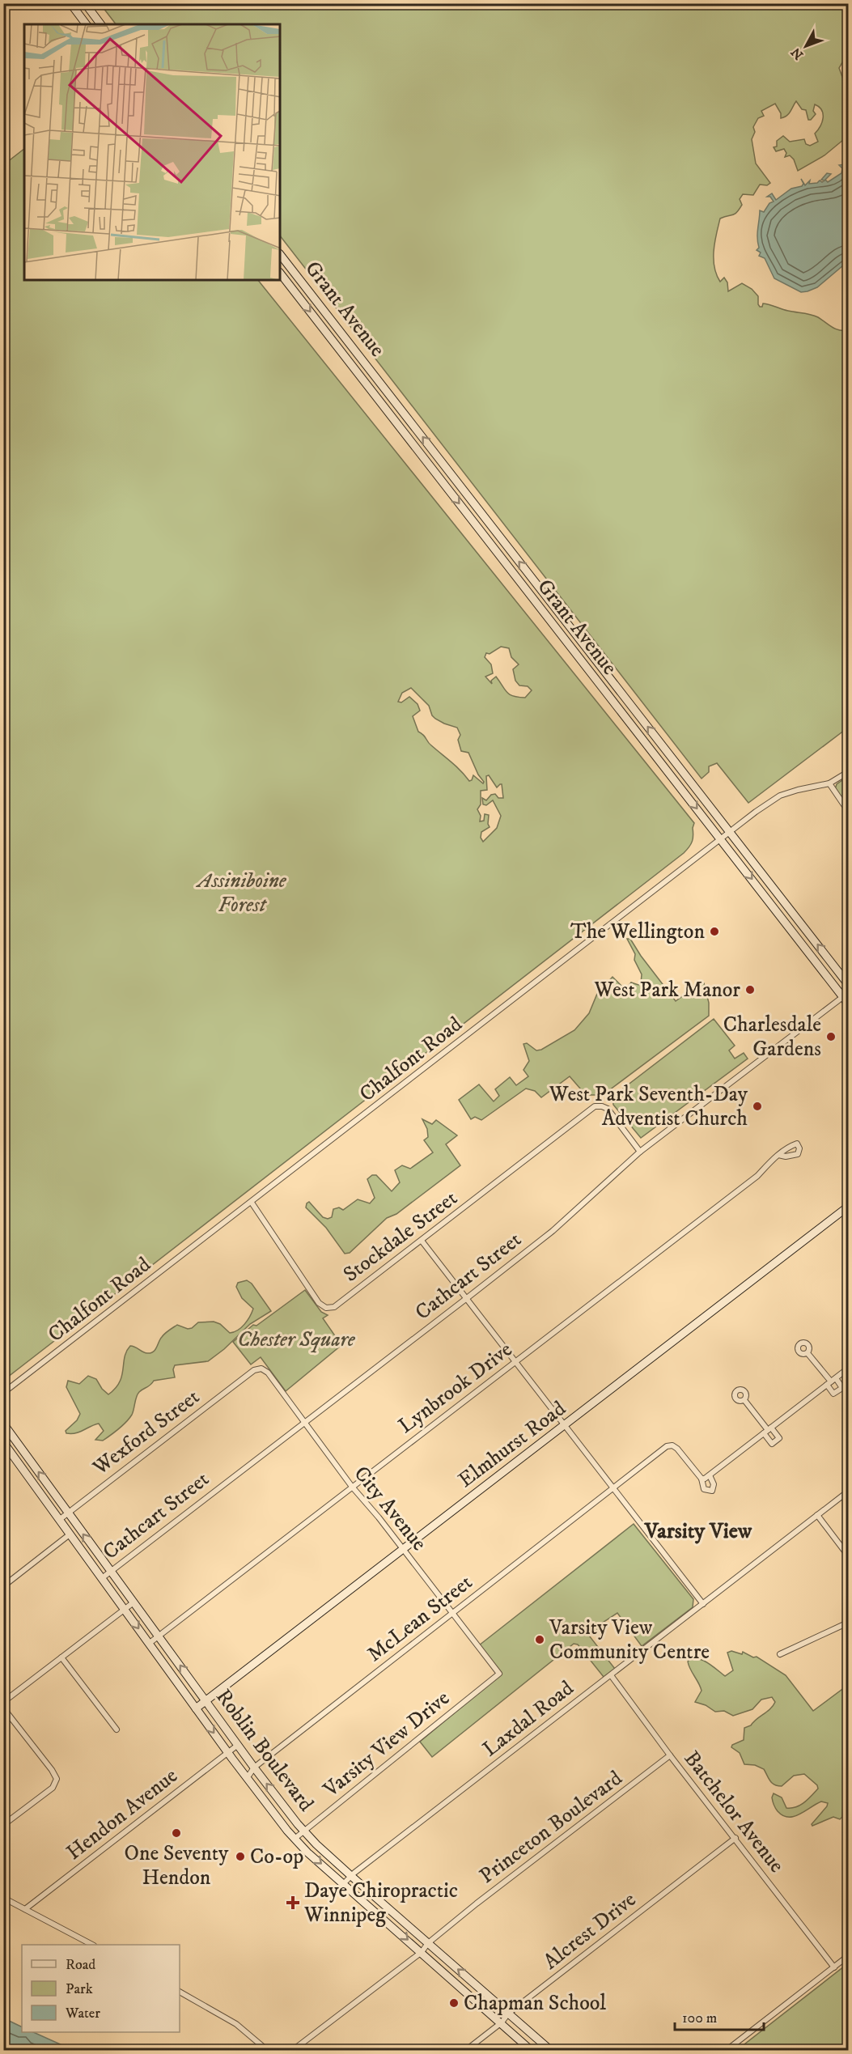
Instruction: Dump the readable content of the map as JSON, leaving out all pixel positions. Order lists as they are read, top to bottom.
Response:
{
  "streets": {
    "main road": ["Grant Avenue", "Elmhurst Road", "Roblin Boulevard"],
    "street": [
      "Chalfont Road",
      "Stockdale Street",
      "Cathcart Street",
      "Lynbrook Drive",
      "Wexford Street",
      "City Avenue",
      "McLean Street",
      "Laxdal Road",
      "Varsity View Drive",
      "Batchelor Avenue",
      "Hendon Avenue",
      "Princeton Boulevard",
      "Alcrest Drive"
    ]
  },
  "crossings": [
    ["Grant Avenue", "Chalfont Road"],
    ["Grant Avenue", "Cathcart Street"],
    ["Chalfont Road", "Stockdale Street"],
    ["Stockdale Street", "Cathcart Street"],
    ["Cathcart Street", "City Avenue"],
    ["Cathcart Street", "Roblin Boulevard"],
    ["Lynbrook Drive", "City Avenue"],
    ["Lynbrook Drive", "Roblin Boulevard"],
    ["Wexford Street", "City Avenue"],
    ["Wexford Street", "Roblin Boulevard"],
    ["Elmhurst Road", "City Avenue"],
    ["Elmhurst Road", "Roblin Boulevard"],
    ["City Avenue", "McLean Street"],
    ["City Avenue", "Varsity View Drive"],
    ["McLean Street", "Roblin Boulevard"],
    ["Laxdal Road", "Roblin Boulevard"],
    ["Laxdal Road", "Batchelor Avenue"],
    ["Varsity View Drive", "Roblin Boulevard"],
    ["Roblin Boulevard", "Hendon Avenue"],
    ["Roblin Boulevard", "Princeton Boulevard"],
    ["Roblin Boulevard", "Alcrest Drive"],
    ["Batchelor Avenue", "Princeton Boulevard"],
    ["Batchelor Avenue", "Alcrest Drive"]
  ],
  "districts": ["Varsity View"],
  "parks": ["Assiniboine Forest", "Chester Square"],
  "places": {
    "other": [
      "The Wellington",
      "West Park Manor",
      "Charlesdale Gardens",
      "West Park Seventh-Day Adventist Church",
      "Varsity View Community Centre",
      "One Seventy Hendon",
      "Co-op",
      "Chapman School"
    ],
    "health": ["Daye Chiropractic Winnipeg"]
  },
  "legend": ["Road", "Park", "Water"],
  "scale_bar": "100 m",
  "north": "bottom left"
}
